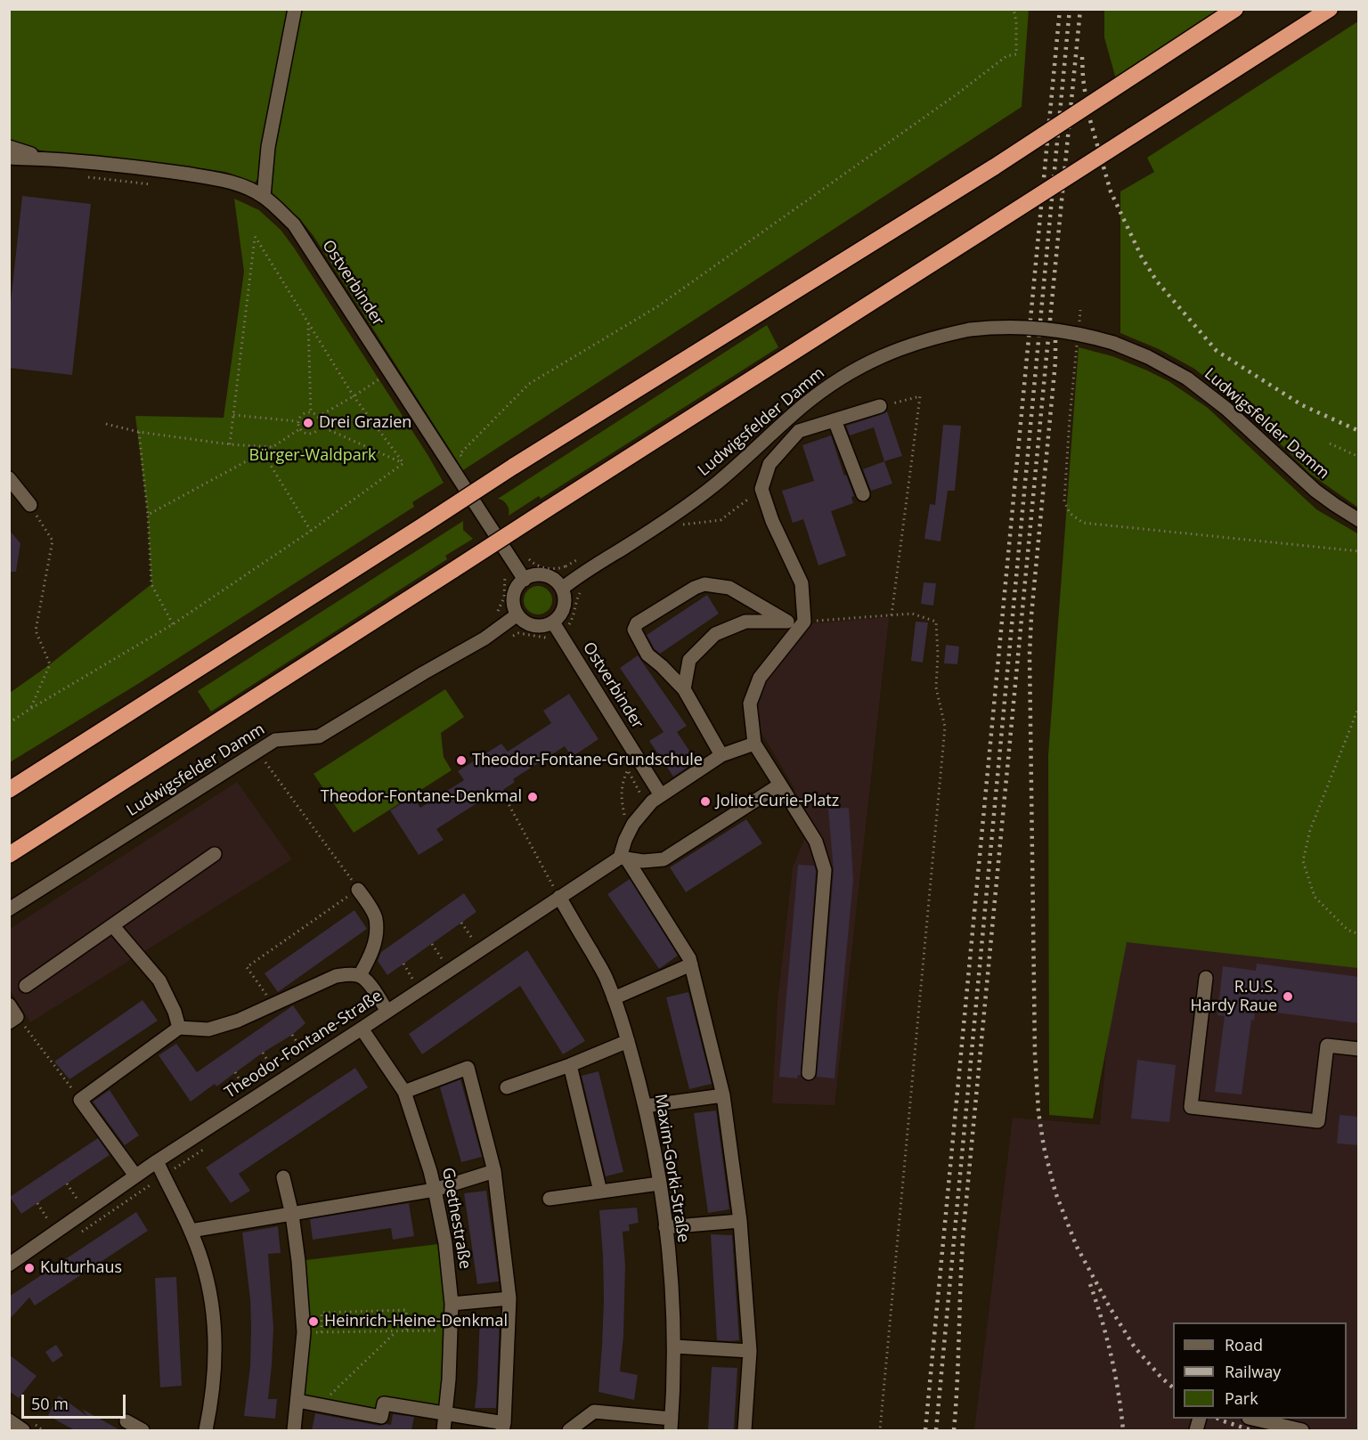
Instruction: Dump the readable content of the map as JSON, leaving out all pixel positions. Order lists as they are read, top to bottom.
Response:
{
  "streets": {
    "street": [
      "Ostverbinder",
      "Ludwigsfelder Damm",
      "Theodor-Fontane-Straße",
      "Maxim-Gorki-Straße",
      "Goethestraße"
    ]
  },
  "crossings": [
    ["Ostverbinder", "Ludwigsfelder Damm"],
    ["Theodor-Fontane-Straße", "Maxim-Gorki-Straße"],
    ["Theodor-Fontane-Straße", "Goethestraße"]
  ],
  "parks": ["Bürger-Waldpark"],
  "places": [
    "Drei Grazien",
    "Theodor-Fontane-Grundschule",
    "Theodor-Fontane-Denkmal",
    "Joliot-Curie-Platz",
    "R.U.S. Hardy Raue",
    "Kulturhaus",
    "Heinrich-Heine-Denkmal"
  ],
  "legend": ["Road", "Railway", "Park"],
  "scale_bar": "50 m"
}
